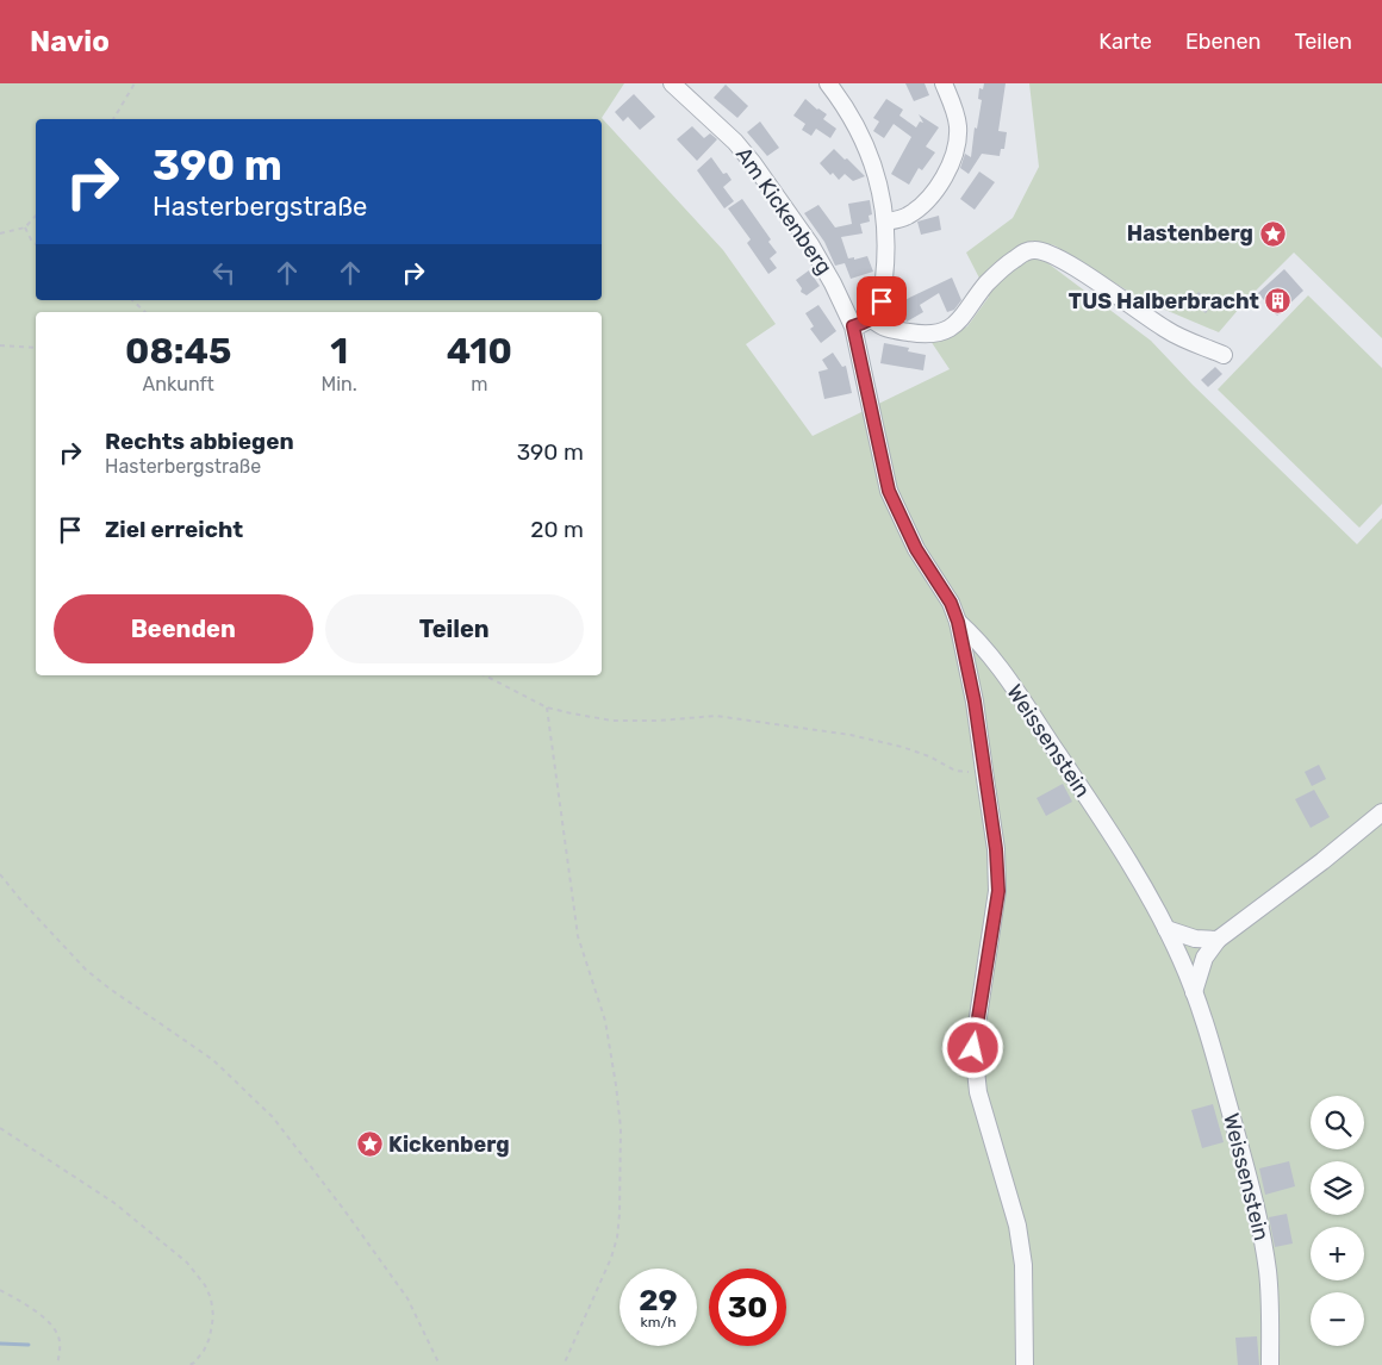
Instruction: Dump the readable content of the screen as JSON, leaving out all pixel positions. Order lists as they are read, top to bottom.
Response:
{
  "streets": {
    "street": ["Am Kickenberg", "Weissenstein"]
  },
  "crossings": [
    ["Am Kickenberg", "Weissenstein"]
  ],
  "places": {
    "place": ["Hastenberg", "Kickenberg"],
    "building": ["TUS Halberbracht"]
  },
  "page": {
    "header": "Navio",
    "nav": ["Karte", "Ebenen", "Teilen"],
    "turn": ["390 m", "Hasterbergstraße"],
    "eta": [
      "08:45",
      "Ankunft",
      "1",
      "Min.",
      "410",
      "m"
    ],
    "list": [
      {
        "name": "Rechts abbiegen",
        "note": "Hasterbergstraße",
        "value": "390 m"
      },
      {
        "name": "Ziel erreicht",
        "value": "20 m"
      }
    ],
    "buttons": ["Beenden", "Teilen"],
    "map_buttons": ["+", "−"],
    "speed": "29 km/h",
    "limit": "30"
  }
}
